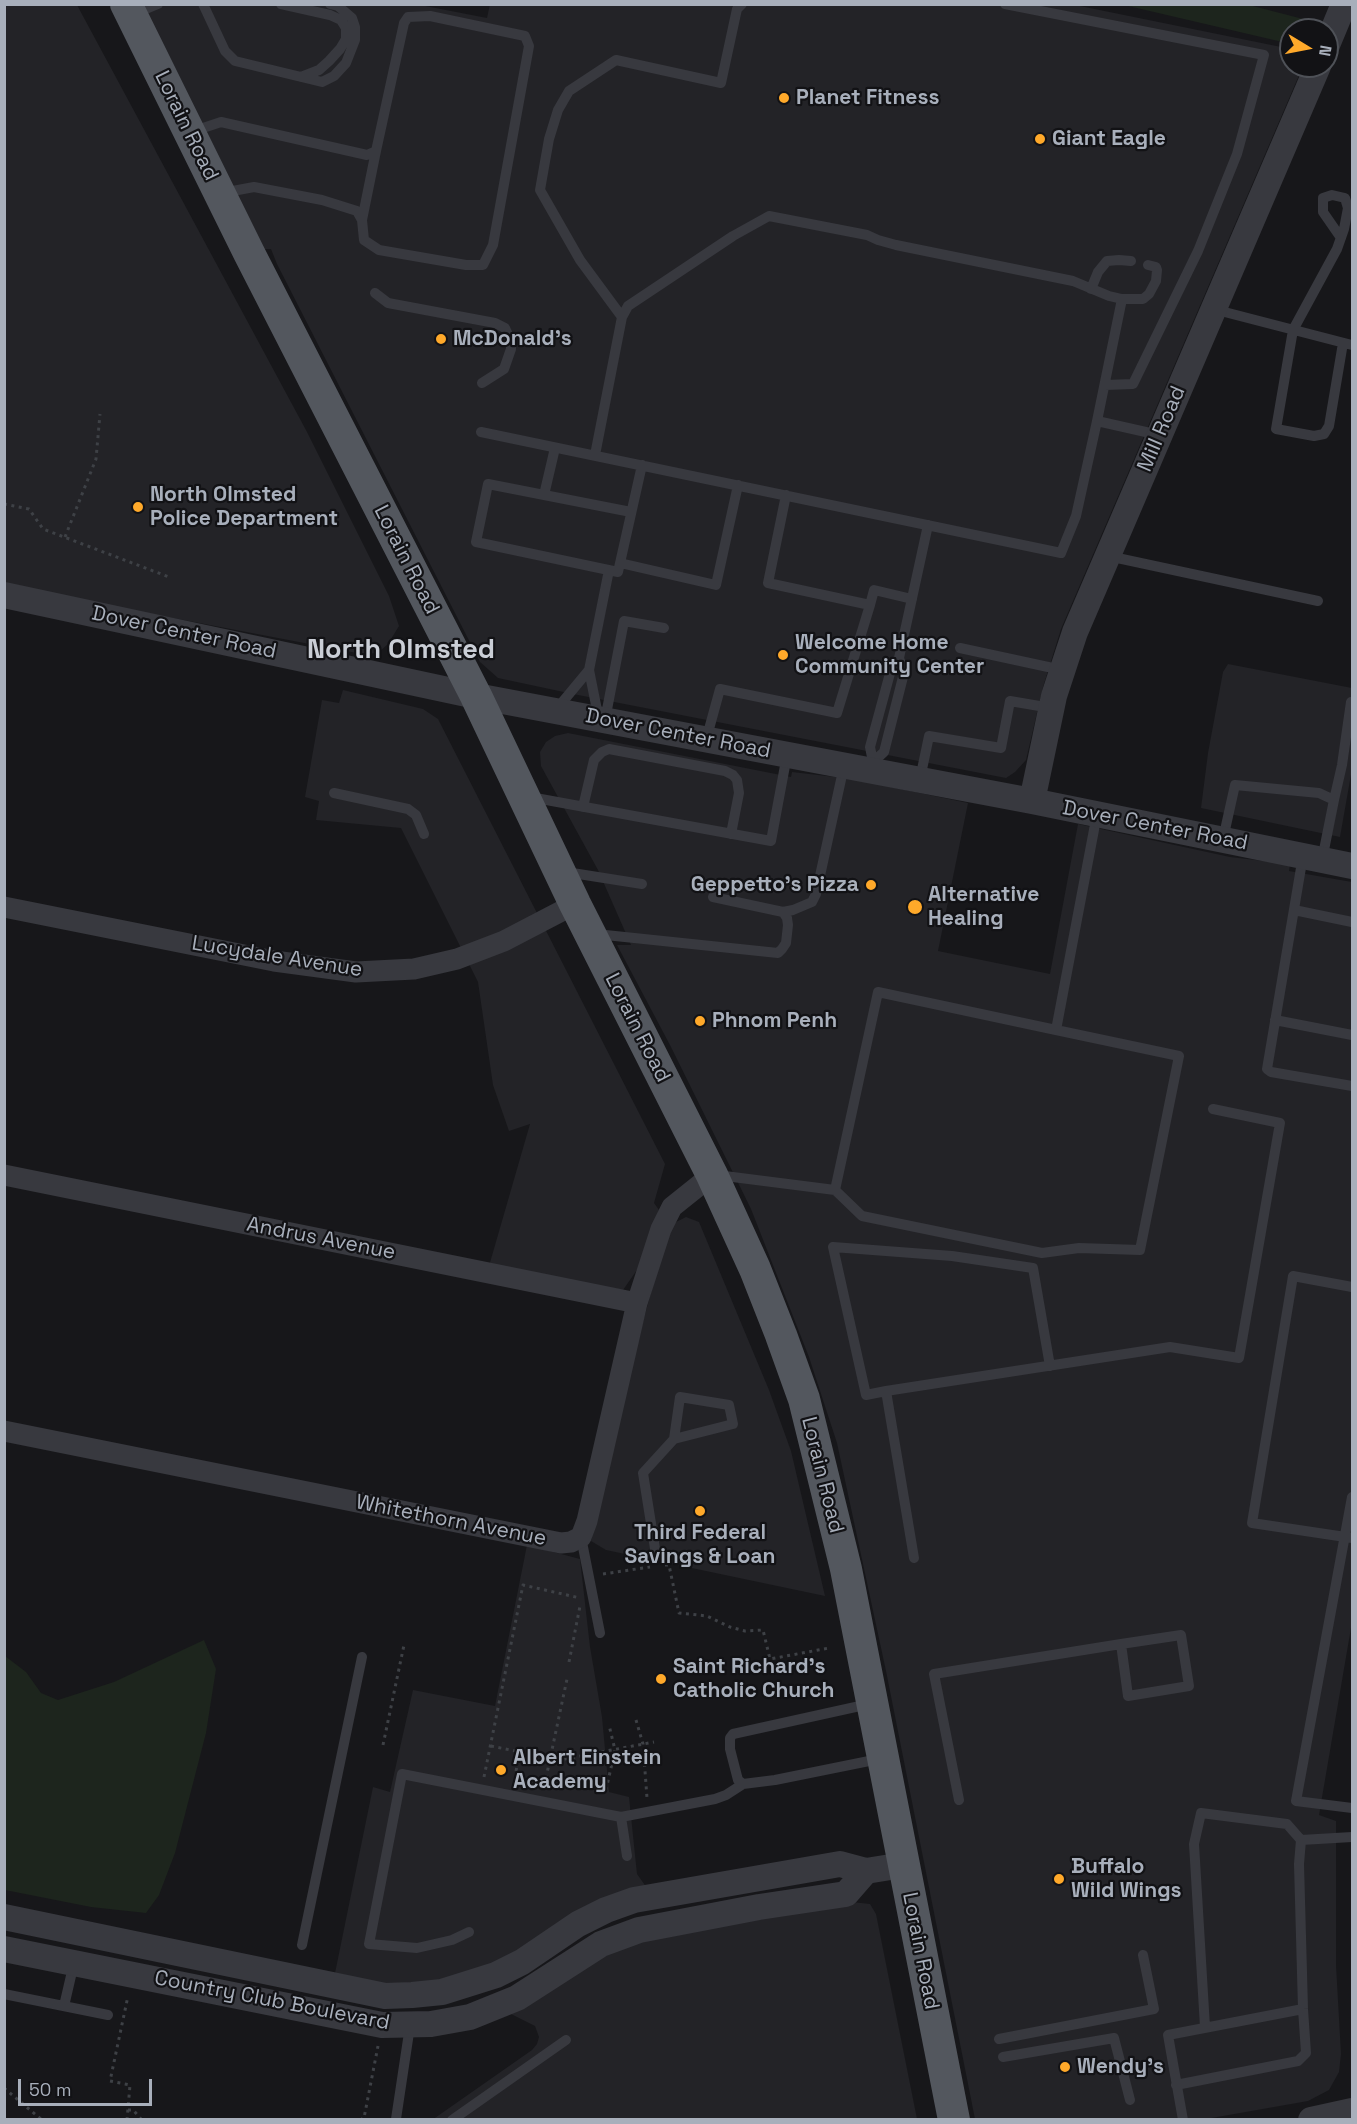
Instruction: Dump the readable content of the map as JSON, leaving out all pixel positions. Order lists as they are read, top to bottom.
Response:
{
  "streets": {
    "main road": ["Lorain Road"],
    "street": [
      "Mill Road",
      "Dover Center Road",
      "Lucydale Avenue",
      "Andrus Avenue",
      "Whitethorn Avenue",
      "Country Club Boulevard"
    ]
  },
  "crossings": [
    ["Lorain Road", "Dover Center Road"],
    ["Lorain Road", "Lucydale Avenue"],
    ["Lorain Road", "Country Club Boulevard"],
    ["Mill Road", "Dover Center Road"]
  ],
  "districts": ["North Olmsted"],
  "places": [
    "Planet Fitness",
    "Giant Eagle",
    "McDonald's",
    "North Olmsted Police Department",
    "Welcome Home Community Center",
    "Geppetto's Pizza",
    "Alternative Healing",
    "Phnom Penh",
    "Third Federal Savings & Loan",
    "Saint Richard's Catholic Church",
    "Albert Einstein Academy",
    "Buffalo Wild Wings",
    "Wendy's"
  ],
  "scale_bar": "50 m",
  "north": "right"
}
